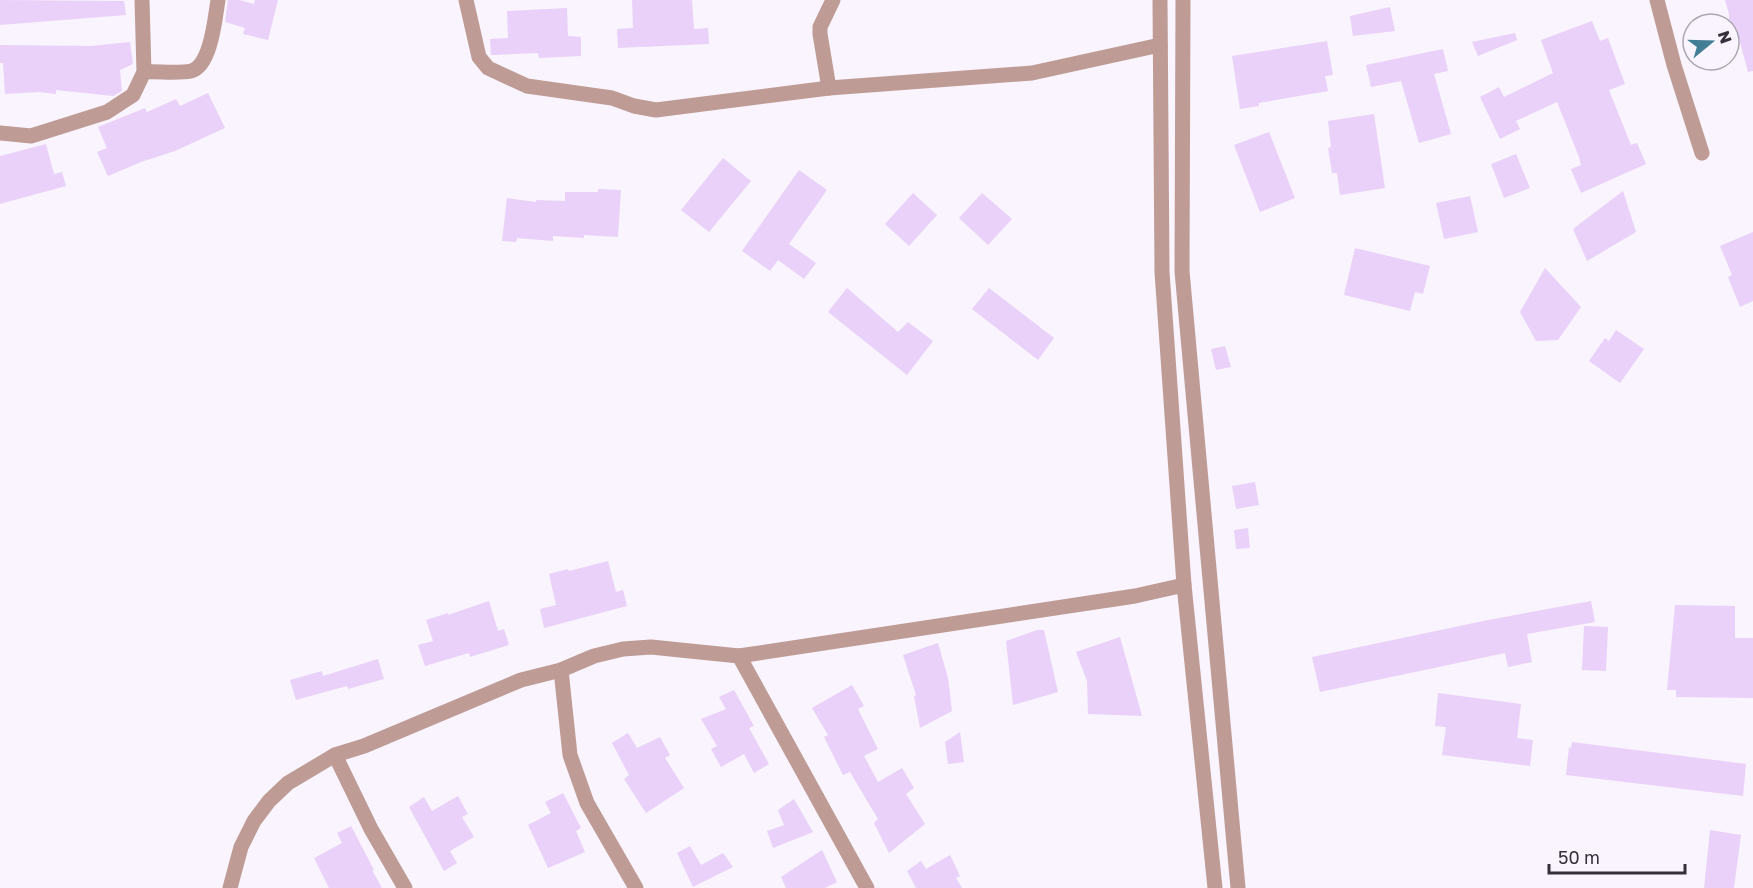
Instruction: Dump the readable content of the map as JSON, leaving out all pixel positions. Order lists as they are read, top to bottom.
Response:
{
  "scale_bar": "50 m",
  "north": "right"
}
